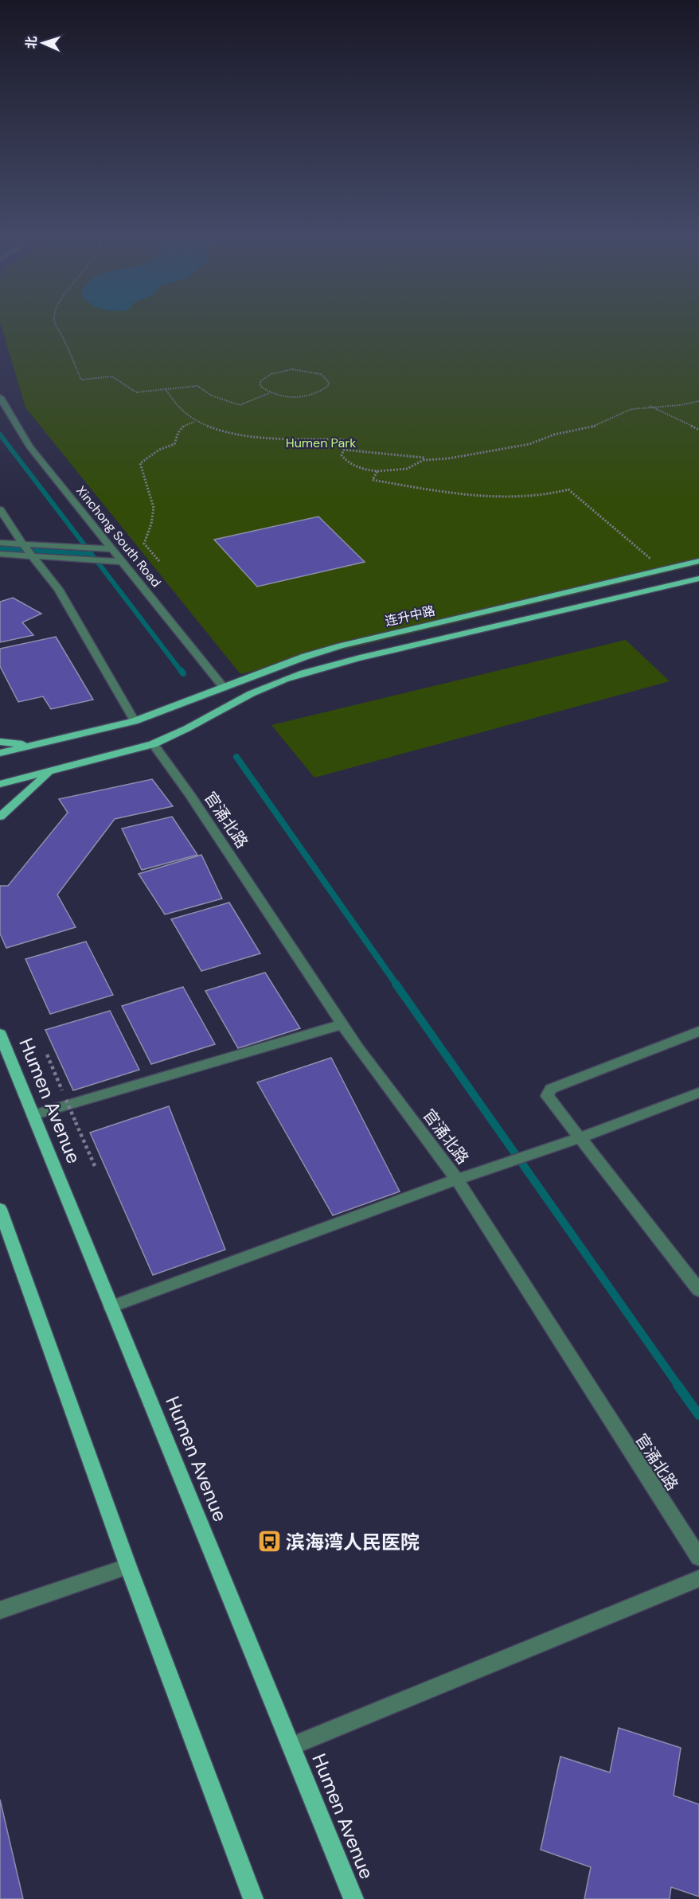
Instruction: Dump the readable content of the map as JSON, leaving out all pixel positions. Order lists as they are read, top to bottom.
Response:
{
  "streets": {
    "main road": ["连升中路", "Humen Avenue"],
    "street": ["Xinchong South Road", "官涌北路"]
  },
  "crossings": [
    ["Xinchong South Road", "连升中路"],
    ["连升中路", "官涌北路"]
  ],
  "parks": ["Humen Park"],
  "places": {
    "bus stop": ["滨海湾人民医院"]
  },
  "north": "left"
}
